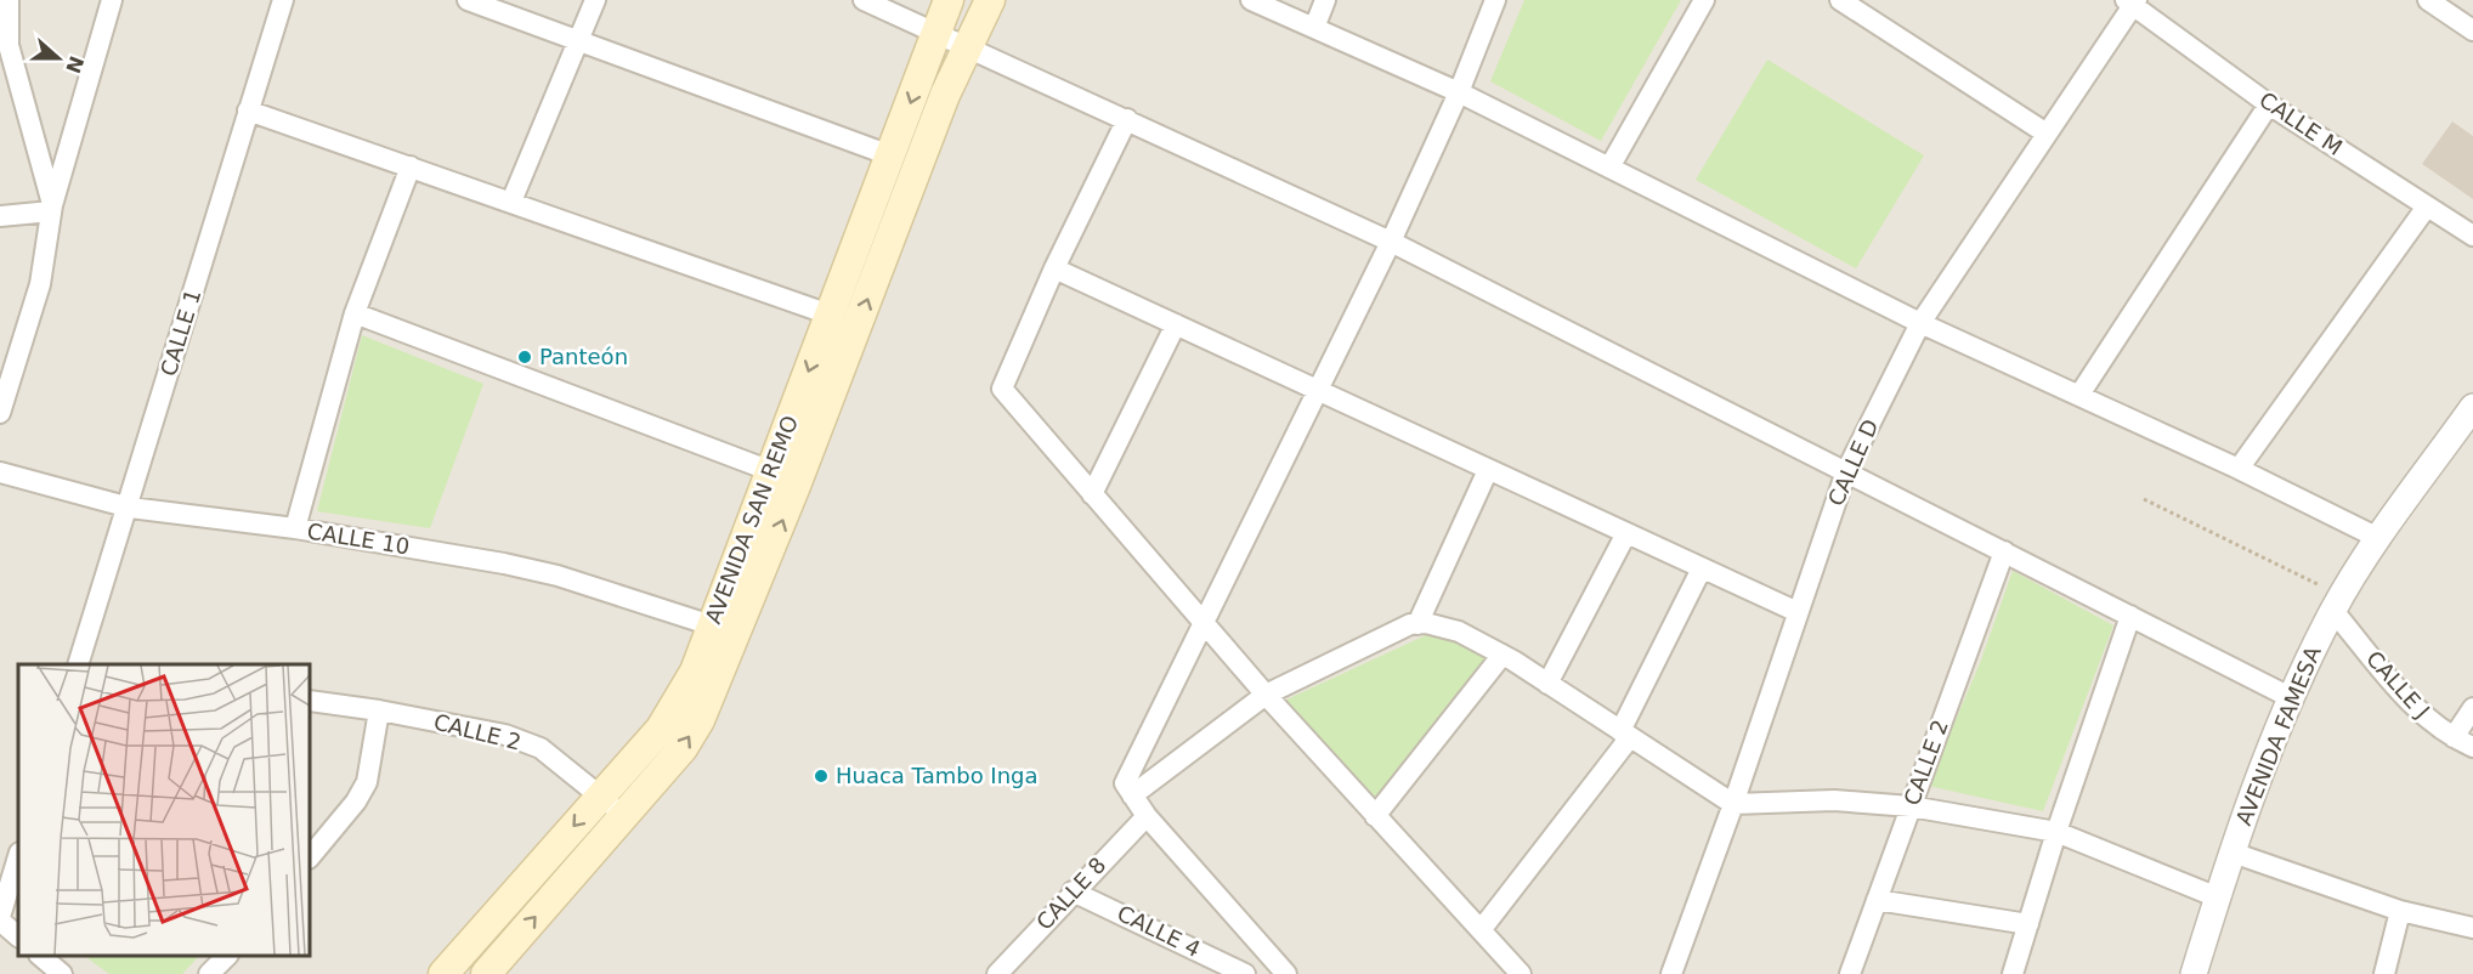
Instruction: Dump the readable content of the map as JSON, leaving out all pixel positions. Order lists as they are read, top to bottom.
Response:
{
  "streets": {
    "main road": ["AVENIDA SAN REMO"],
    "street": [
      "CALLE M",
      "CALLE 1",
      "CALLE D",
      "CALLE 10",
      "CALLE J",
      "CALLE 2",
      "AVENIDA FAMESA",
      "CALLE 8",
      "CALLE 4"
    ]
  },
  "crossings": [
    ["CALLE M", "CALLE D"],
    ["CALLE 1", "CALLE 10"],
    ["AVENIDA SAN REMO", "CALLE 10"],
    ["AVENIDA SAN REMO", "CALLE 2"],
    ["CALLE J", "AVENIDA FAMESA"],
    ["CALLE 8", "CALLE 4"]
  ],
  "places": ["Panteón", "Huaca Tambo Inga"],
  "north": "right"
}
